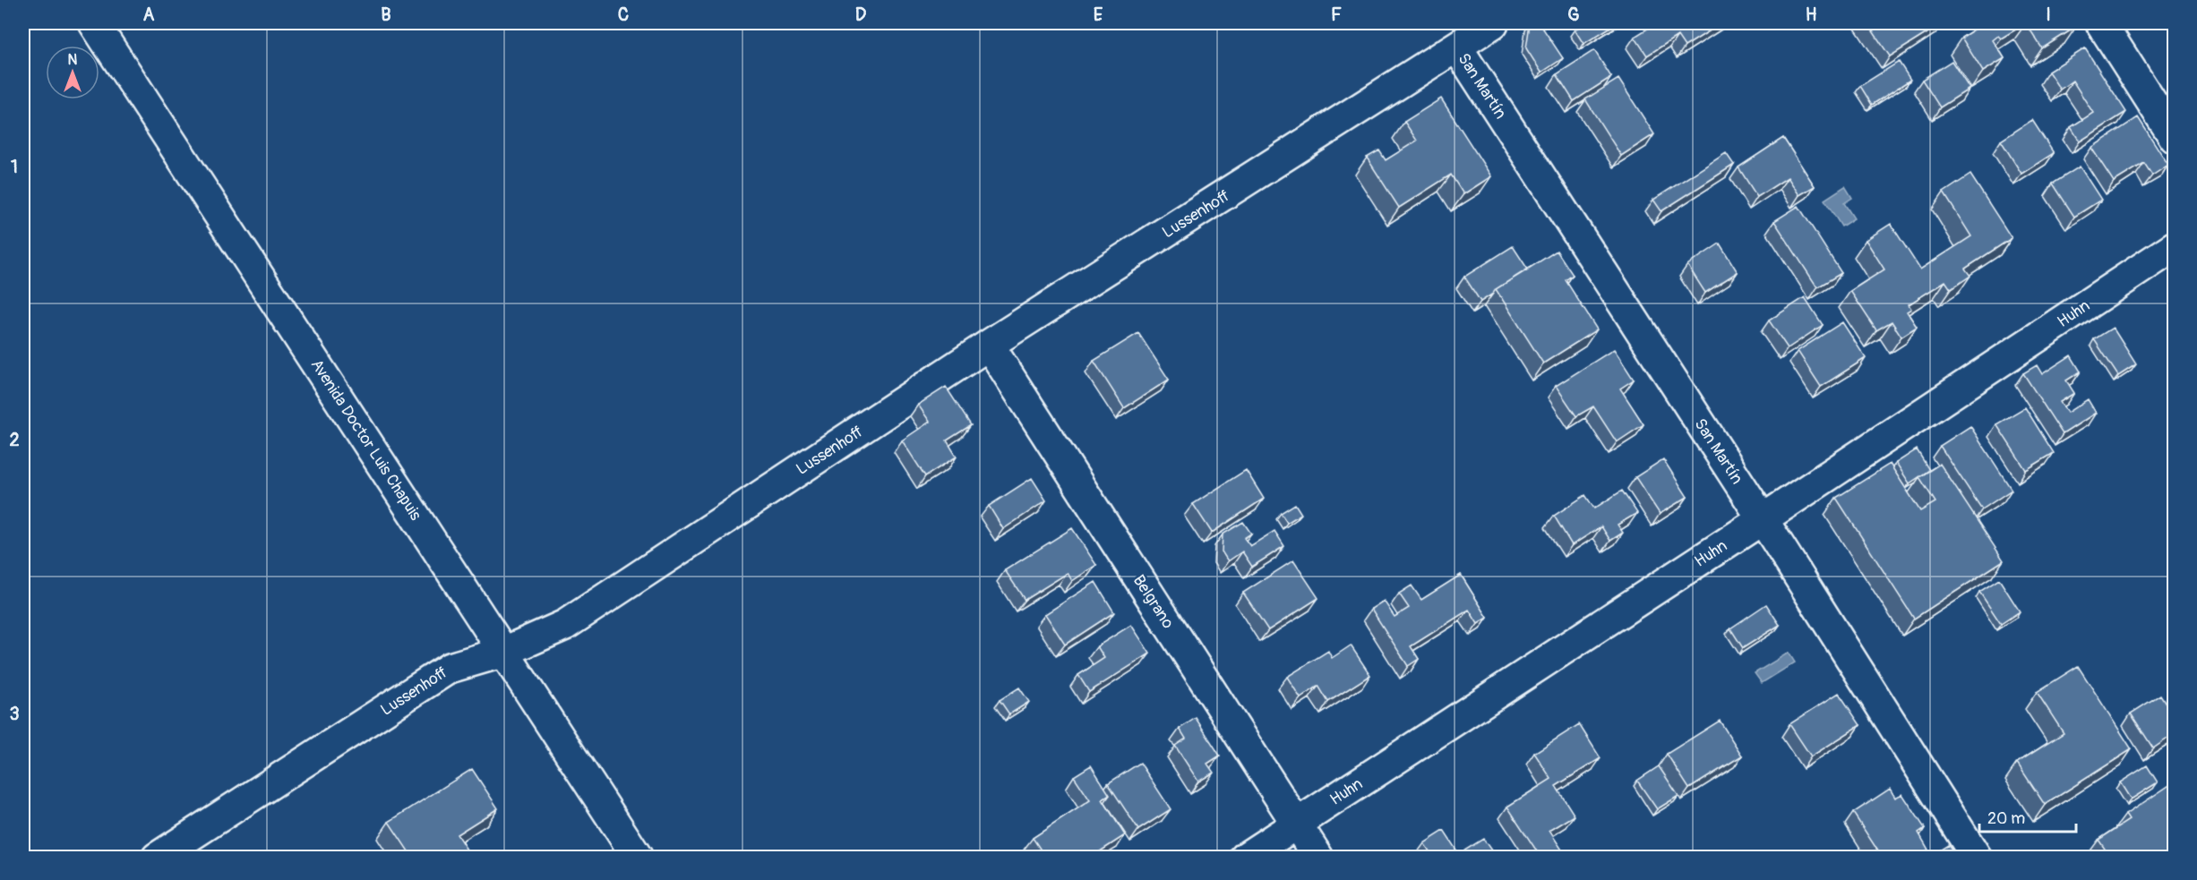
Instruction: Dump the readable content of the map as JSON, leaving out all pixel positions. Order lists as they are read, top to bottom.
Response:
{
  "streets": {
    "street": [
      "San Martín",
      "Lussenhoff",
      "Huhn",
      "Avenida Doctor Luis Chapuis",
      "Belgrano"
    ]
  },
  "crossings": [
    ["San Martín", "Lussenhoff"],
    ["San Martín", "Huhn"],
    ["Lussenhoff", "Avenida Doctor Luis Chapuis"],
    ["Lussenhoff", "Belgrano"],
    ["Huhn", "Belgrano"]
  ],
  "scale_bar": "20 m",
  "north": "top",
  "grid": {
    "columns": [
      "A",
      "B",
      "C",
      "D",
      "E",
      "F",
      "G",
      "H",
      "I"
    ],
    "rows": ["1", "2", "3"]
  }
}
